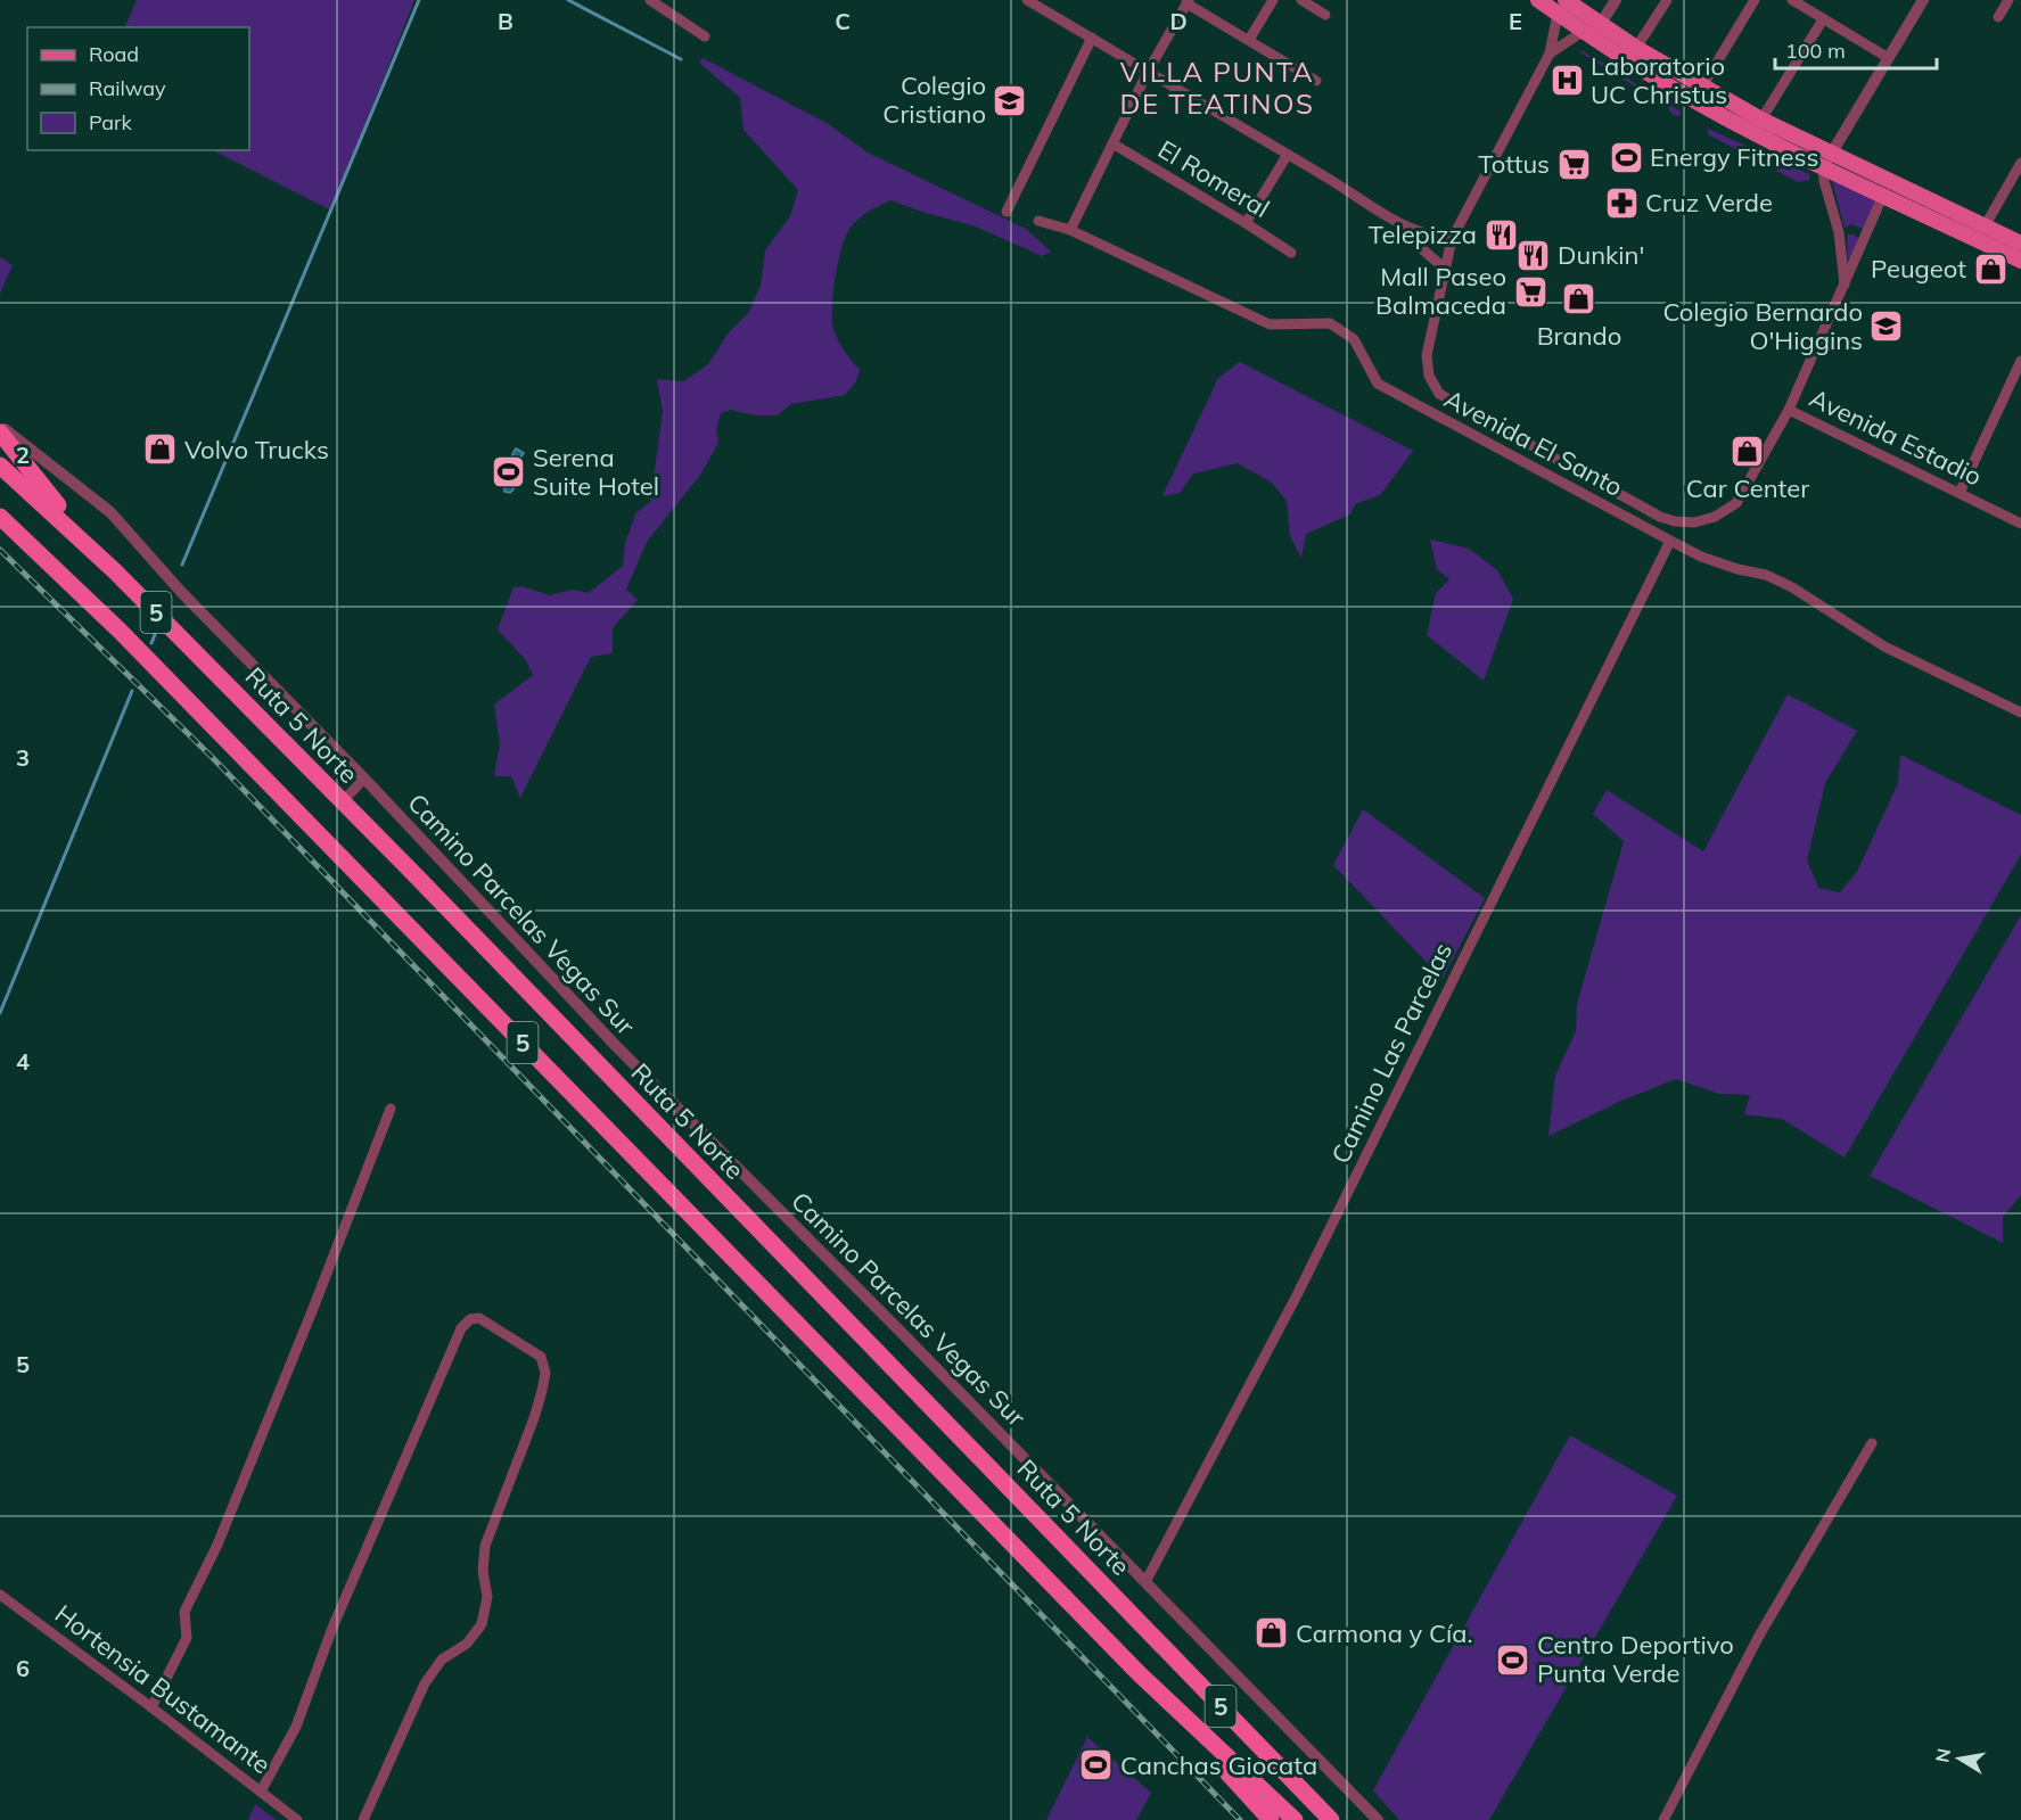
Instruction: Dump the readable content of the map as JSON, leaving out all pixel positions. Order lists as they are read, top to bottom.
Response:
{
  "streets": {
    "highway": ["5", "Ruta 5 Norte"],
    "street": [
      "El Romeral",
      "Avenida Estadio",
      "Avenida El Santo",
      "Camino Parcelas Vegas Sur",
      "Camino Las Parcelas",
      "Hortensia Bustamante"
    ]
  },
  "crossings": [
    ["Avenida El Santo", "Camino Las Parcelas"],
    ["Camino Parcelas Vegas Sur", "Camino Las Parcelas"]
  ],
  "districts": ["VILLA PUNTA DE TEATINOS"],
  "places": {
    "hospital": ["Laboratorio UC Christus"],
    "school or university": ["Colegio Cristiano", "Colegio Bernardo O'Higgins"],
    "sports": [
      "Energy Fitness",
      "Serena Suite Hotel",
      "Centro Deportivo Punta Verde",
      "Canchas Giocata"
    ],
    "supermarket": ["Tottus", "Mall Paseo Balmaceda"],
    "pharmacy": ["Cruz Verde"],
    "restaurant": ["Telepizza", "Dunkin'"],
    "shop": [
      "Peugeot",
      "Brando",
      "Volvo Trucks",
      "Car Center",
      "Carmona y Cía."
    ]
  },
  "legend": ["Road", "Railway", "Park"],
  "scale_bar": "100 m",
  "north": "left",
  "grid": {
    "columns": [
      "B",
      "C",
      "D",
      "E"
    ],
    "rows": [
      "2",
      "3",
      "4",
      "5",
      "6"
    ]
  }
}
